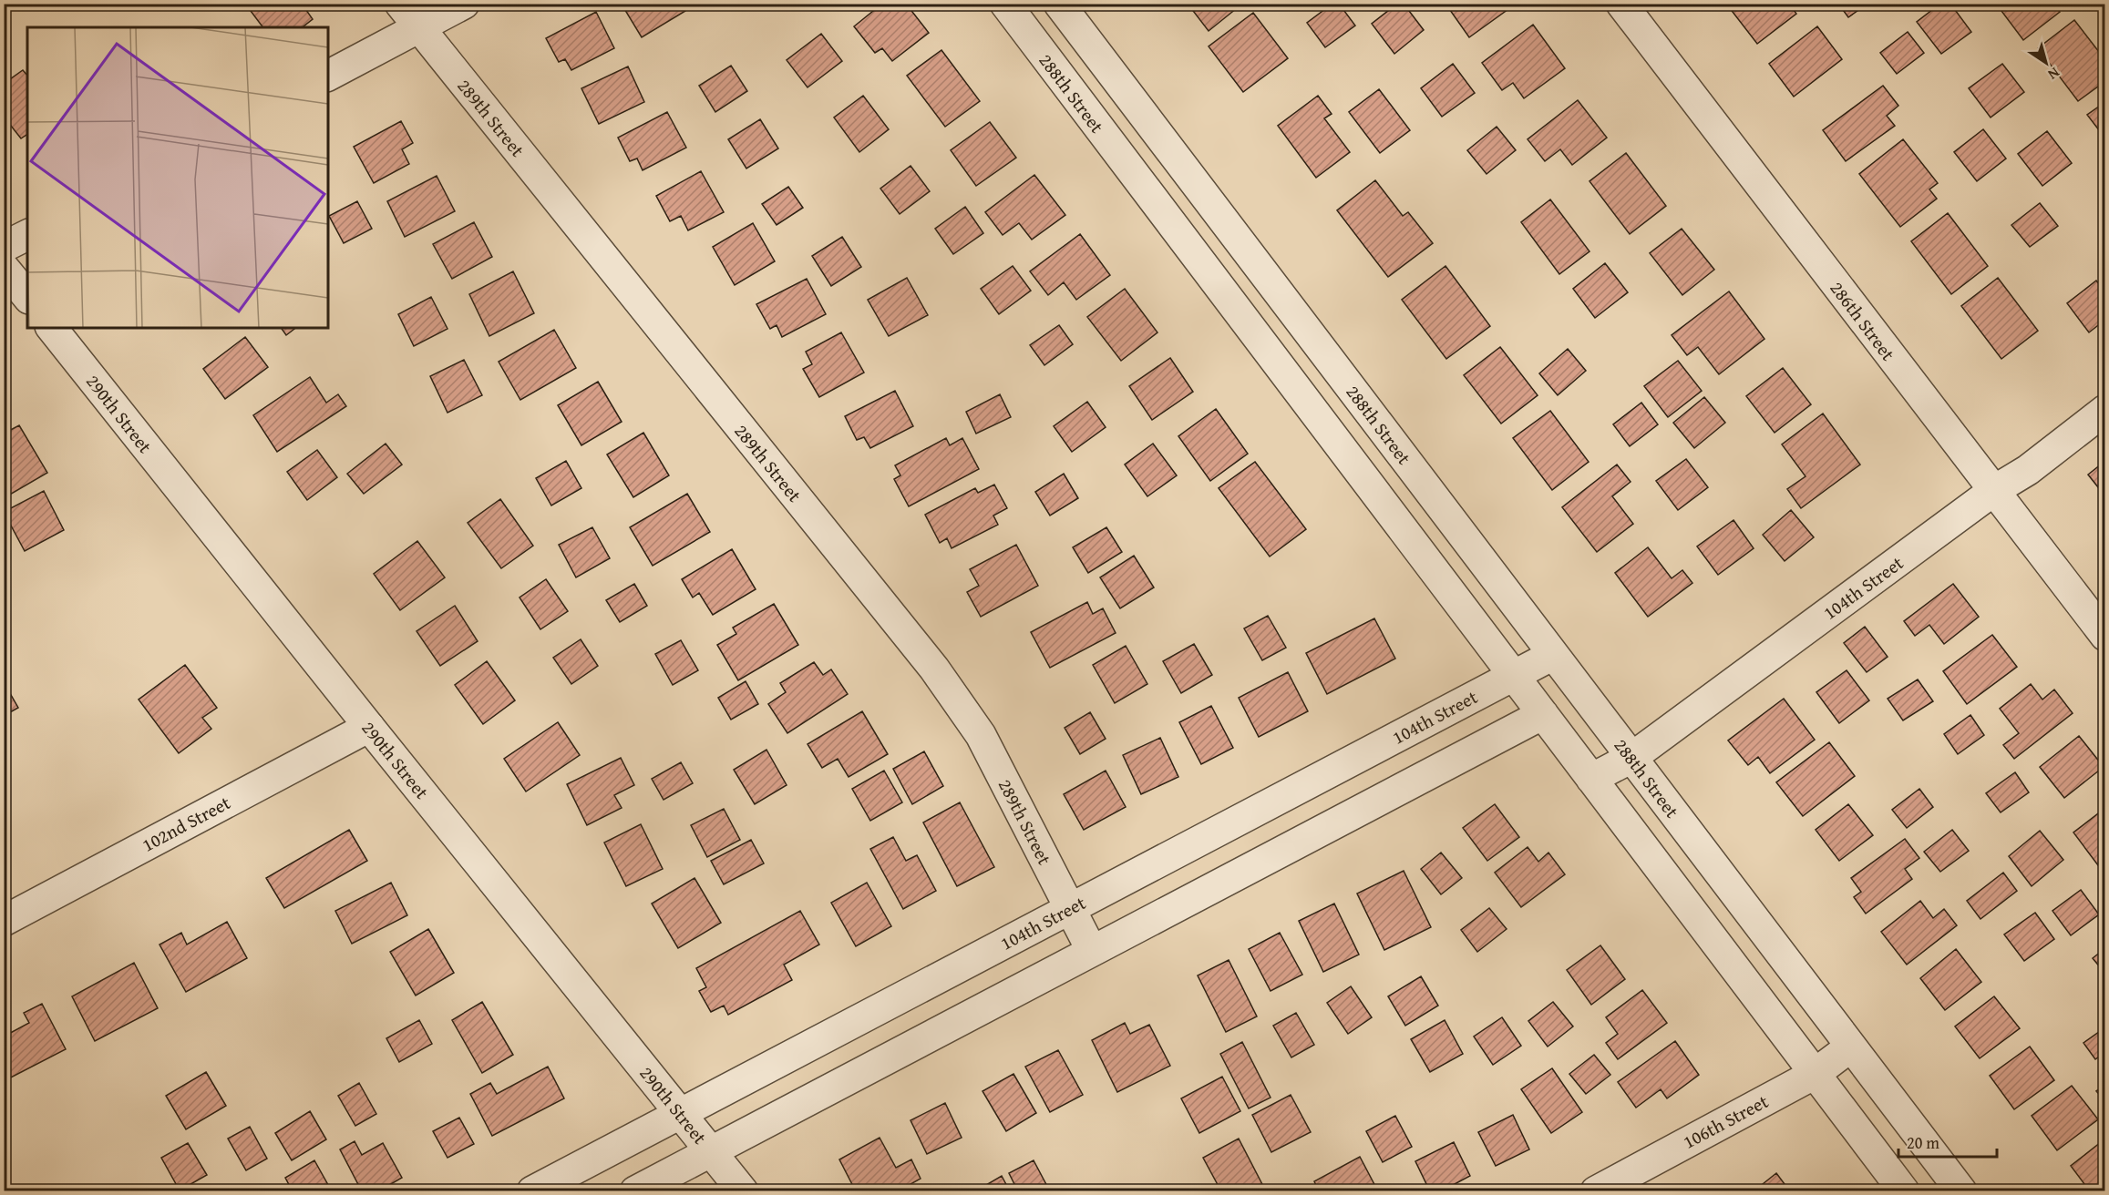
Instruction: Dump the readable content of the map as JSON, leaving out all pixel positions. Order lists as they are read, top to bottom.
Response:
{
  "streets": {
    "street": [
      "288th Street",
      "289th Street",
      "286th Street",
      "290th Street",
      "104th Street",
      "102nd Street",
      "106th Street"
    ]
  },
  "crossings": [
    ["288th Street", "104th Street"],
    ["288th Street", "106th Street"],
    ["289th Street", "104th Street"],
    ["286th Street", "104th Street"],
    ["290th Street", "104th Street"],
    ["290th Street", "102nd Street"]
  ],
  "scale_bar": "20 m",
  "north": "bottom right"
}
